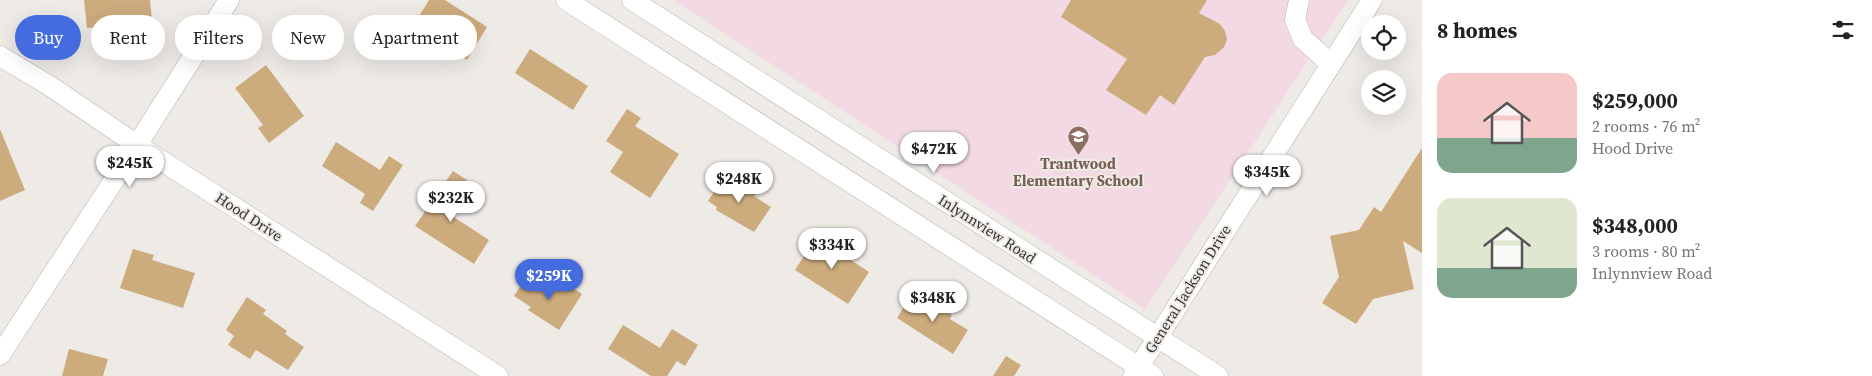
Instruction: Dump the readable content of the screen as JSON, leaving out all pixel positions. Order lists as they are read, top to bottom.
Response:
{
  "streets": {
    "street": ["Hood Drive", "Inlynnview Road", "General Jackson Drive"]
  },
  "crossings": [
    ["Inlynnview Road", "General Jackson Drive"]
  ],
  "places": {
    "school or university": ["Trantwood Elementary School"]
  },
  "page": {
    "heading": "8 homes",
    "chip": [
      "Buy",
      "Rent",
      "Filters",
      "New",
      "Apartment"
    ],
    "list": [
      {
        "name": "$259,000",
        "note": "2 rooms · 76 m² · Hood Drive"
      },
      {
        "name": "$348,000",
        "note": "3 rooms · 80 m² · Inlynnview Road"
      }
    ],
    "price": [
      "$472K",
      "$245K",
      "$345K",
      "$248K",
      "$232K",
      "$334K",
      "$259K",
      "$348K"
    ]
  }
}
